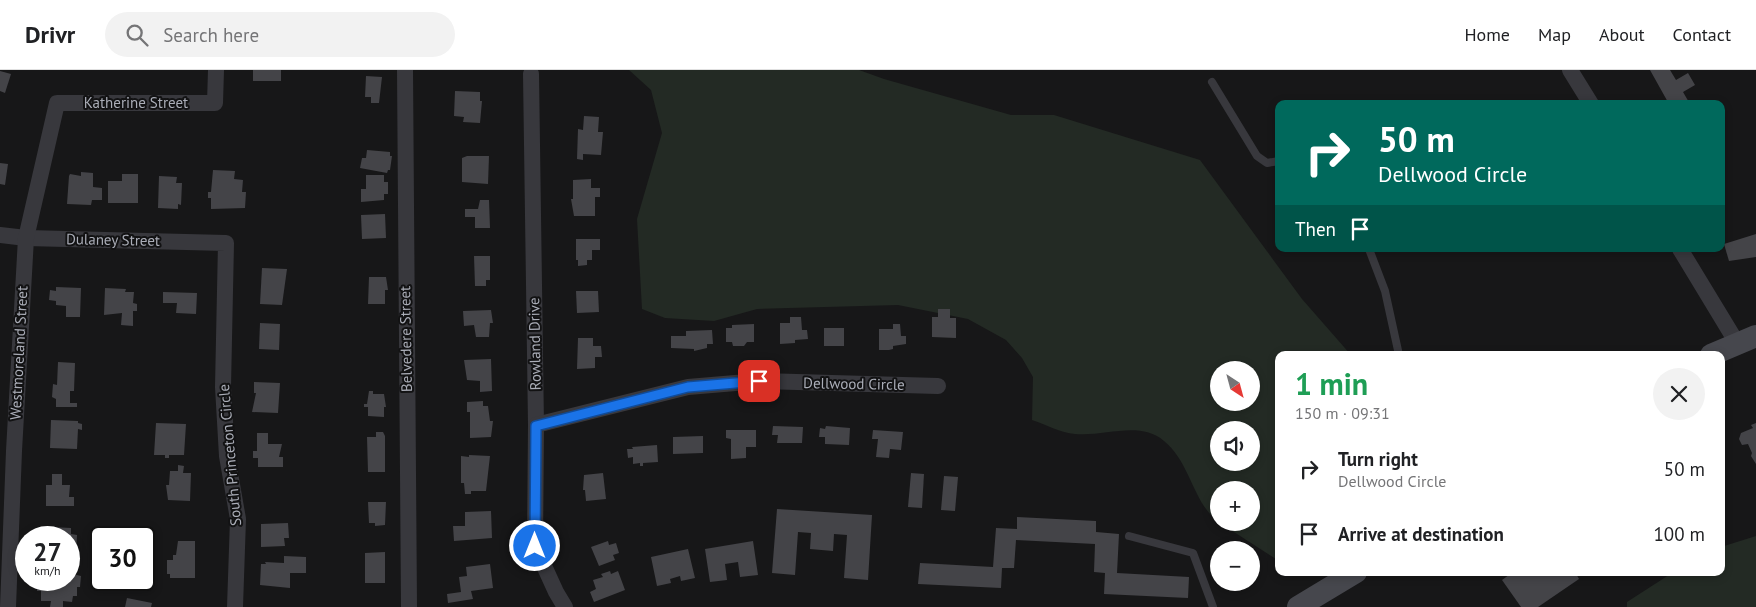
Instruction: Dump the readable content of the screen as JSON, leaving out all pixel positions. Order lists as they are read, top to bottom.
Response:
{
  "streets": {
    "street": [
      "Katherine Street",
      "Dulaney Street",
      "Belvedere Street",
      "Rowland Drive",
      "Westmoreland Street",
      "Dellwood Circle",
      "South Princeton Circle"
    ]
  },
  "crossings": [
    ["Katherine Street", "Westmoreland Street"],
    ["Dulaney Street", "Westmoreland Street"],
    ["Dulaney Street", "South Princeton Circle"],
    ["Rowland Drive", "Dellwood Circle"]
  ],
  "north": "bottom right",
  "page": {
    "header": "Drivr",
    "search": "Search here",
    "nav": [
      "Home",
      "Map",
      "About",
      "Contact"
    ],
    "turn": ["50 m", "Dellwood Circle"],
    "then": "Then",
    "heading": ["1 min", "150 m · 09:31"],
    "map_buttons": ["+", "−"],
    "list": [
      {
        "name": "Turn right",
        "note": "Dellwood Circle",
        "value": "50 m"
      },
      {
        "name": "Arrive at destination",
        "value": "100 m"
      }
    ],
    "speed": "27 km/h",
    "limit": "30"
  }
}
